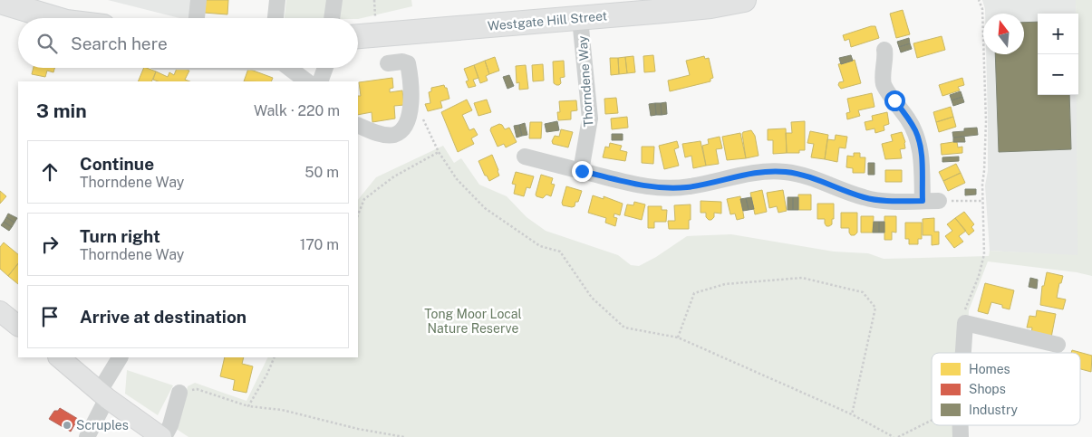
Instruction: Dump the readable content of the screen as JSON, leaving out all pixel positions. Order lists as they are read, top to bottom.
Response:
{
  "streets": {
    "highway": ["Westgate Hill Street"],
    "street": ["Thorndene Way"]
  },
  "crossings": [
    ["Westgate Hill Street", "Thorndene Way"]
  ],
  "parks": ["Tong Moor Local Nature Reserve"],
  "places": ["Scruples"],
  "legend": ["Homes", "Shops", "Industry"],
  "north": "top",
  "page": {
    "map_buttons": ["+", "−"],
    "search": "Search here",
    "heading": ["3 min", "Walk · 220 m"],
    "list": [
      ["Continue", "Thorndene Way", "50 m"],
      ["Turn right", "Thorndene Way", "170 m"],
      "Arrive at destination"
    ]
  }
}
